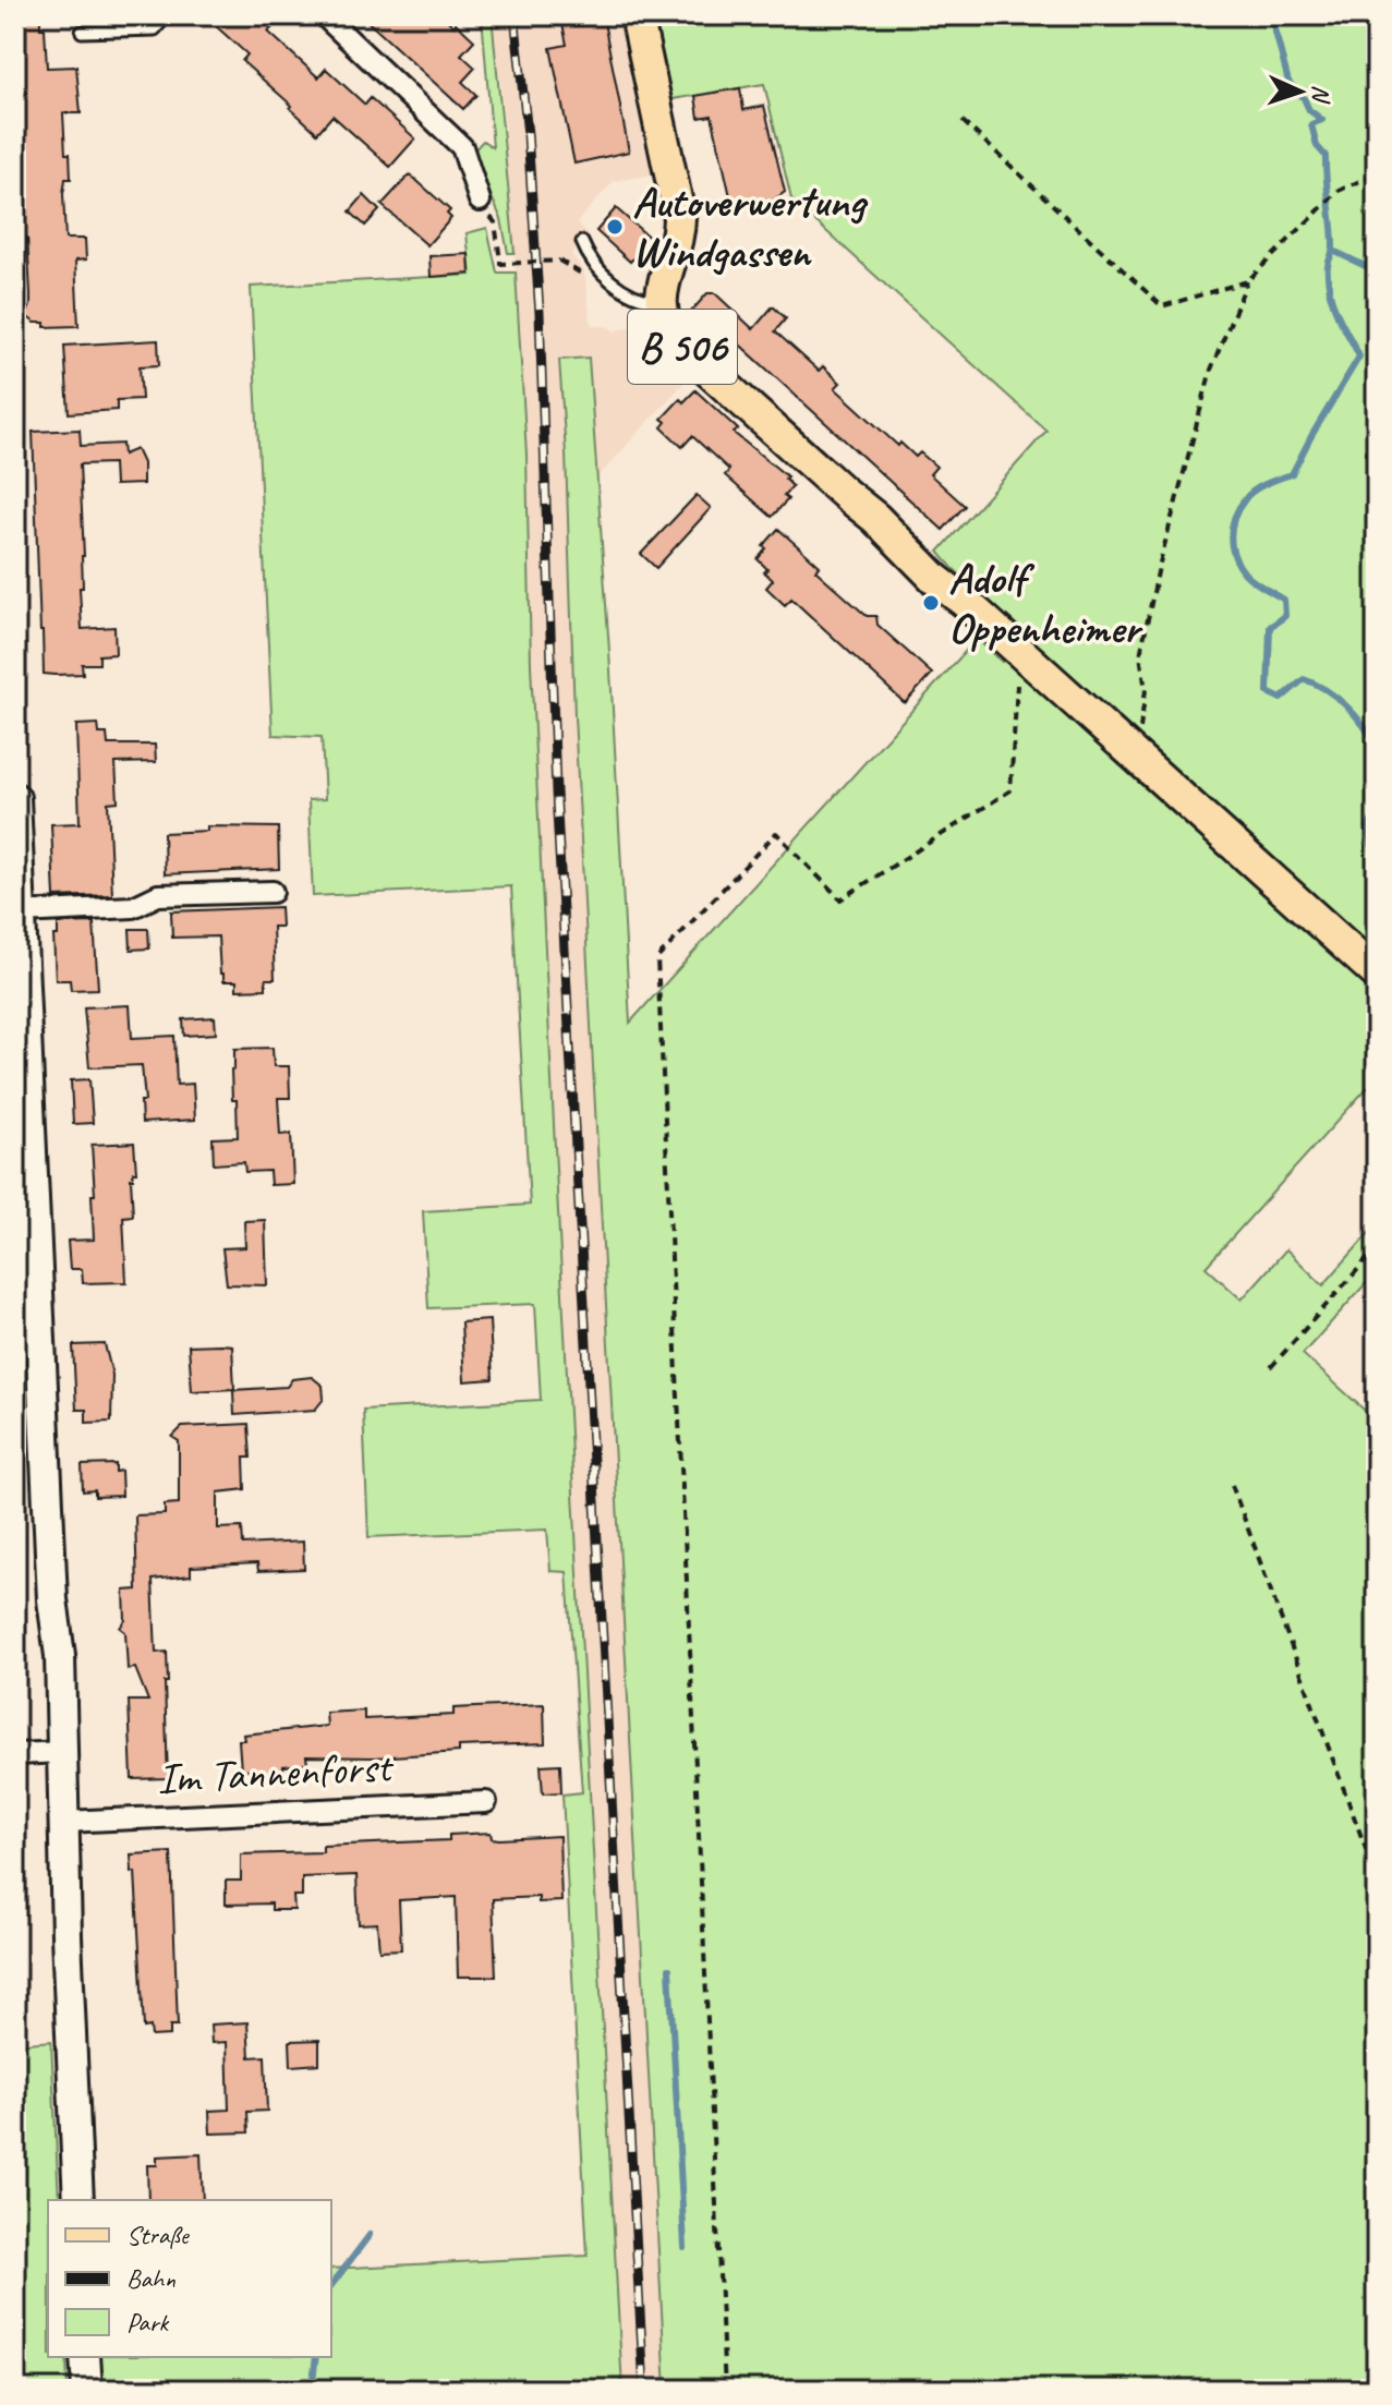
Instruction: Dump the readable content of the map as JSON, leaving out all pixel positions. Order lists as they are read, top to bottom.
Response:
{
  "streets": {
    "main road": ["B 506"],
    "street": ["Im Tannenforst"]
  },
  "places": ["Autoverwertung Windgassen", "Adolf Oppenheimer"],
  "legend": ["Straße", "Bahn", "Park"],
  "north": "right"
}
